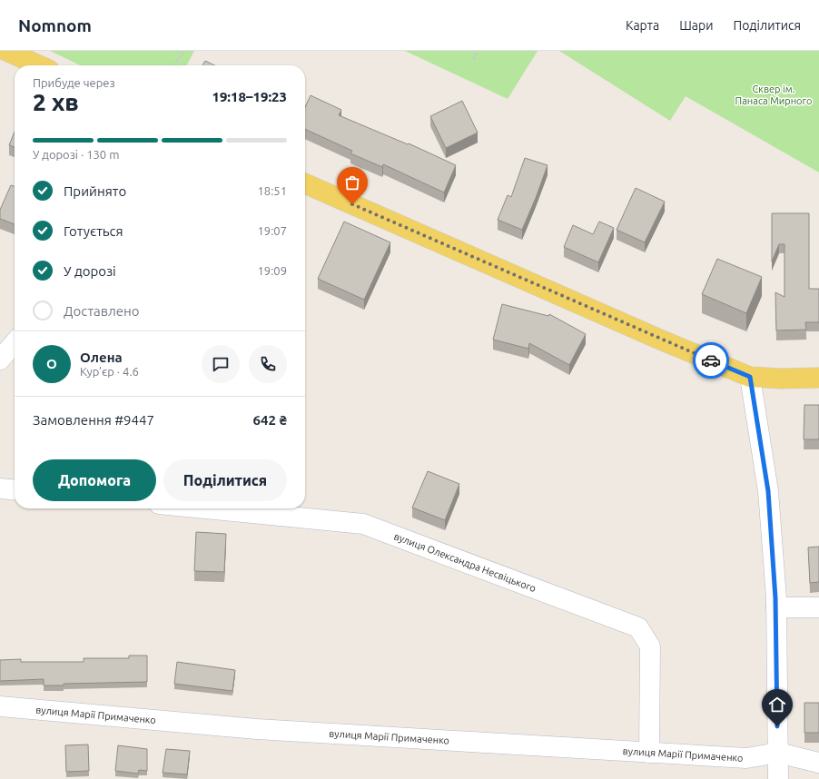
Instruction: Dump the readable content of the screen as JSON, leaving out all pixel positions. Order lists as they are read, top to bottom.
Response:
{
  "streets": {
    "street": ["вулиця Олександра Несвіцького", "вулиця Марії Примаченко"]
  },
  "crossings": [
    ["вулиця Олександра Несвіцького", "вулиця Марії Примаченко"]
  ],
  "parks": ["Сквер ім. Панаса Мирного"],
  "page": {
    "header": "Nomnom",
    "nav": ["Карта", "Шари", "Поділитися"],
    "heading": ["2 хв", "Прибуде через", "19:18–19:23"],
    "panel": [
      "Олена",
      "Кур’єр · 4.6",
      "Замовлення #9447",
      "642 ₴"
    ],
    "bar": "У дорозі · 130 m",
    "list": [
      ["Прийнято", "18:51"],
      ["Готується", "19:07"],
      ["У дорозі", "19:09"],
      "Доставлено"
    ],
    "round": "О",
    "buttons": ["Допомога", "Поділитися"]
  }
}
